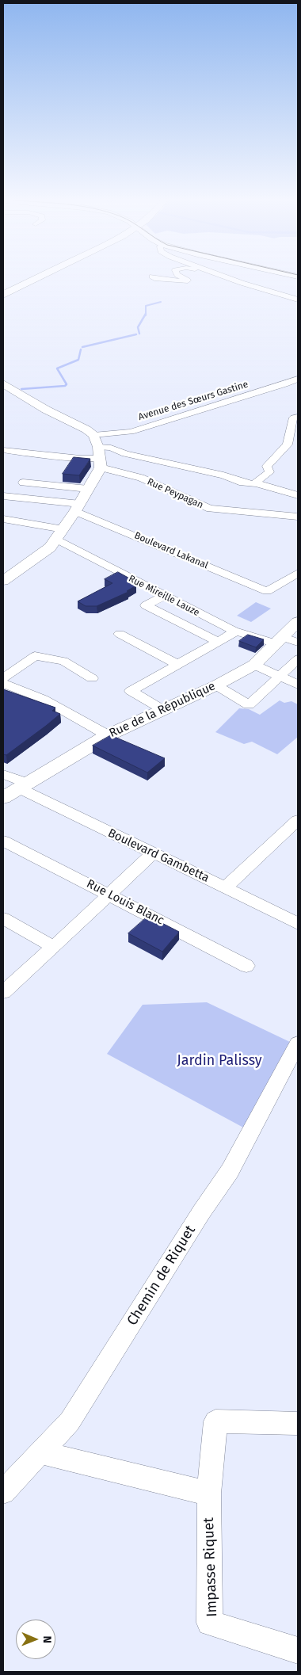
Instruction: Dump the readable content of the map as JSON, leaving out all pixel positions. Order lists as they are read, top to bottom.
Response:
{
  "streets": {
    "main road": ["Rue de la République"],
    "street": [
      "Avenue des Sœurs Gastine",
      "Rue Peypagan",
      "Boulevard Lakanal",
      "Rue Mireille Lauze",
      "Boulevard Gambetta",
      "Rue Louis Blanc",
      "Chemin de Riquet",
      "Impasse Riquet"
    ]
  },
  "crossings": [
    ["Rue Mireille Lauze", "Rue de la République"],
    ["Rue de la République", "Boulevard Gambetta"]
  ],
  "parks": ["Jardin Palissy"],
  "north": "right"
}
